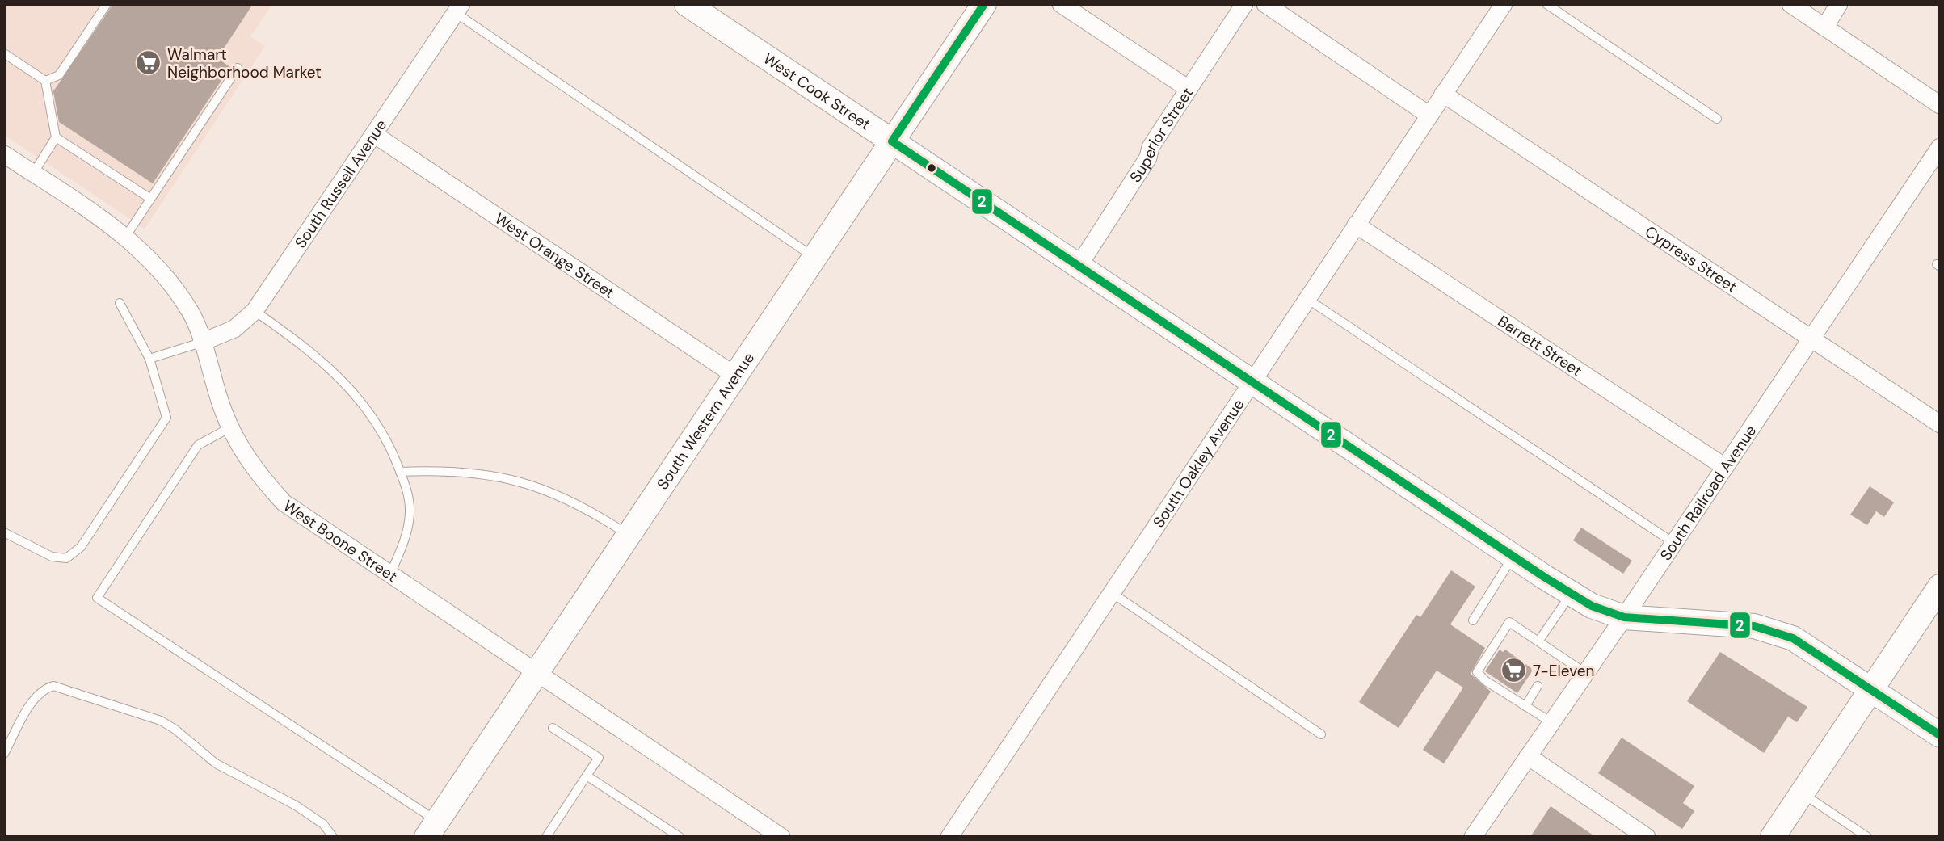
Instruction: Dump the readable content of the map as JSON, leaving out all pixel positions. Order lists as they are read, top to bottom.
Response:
{
  "streets": {
    "street": [
      "West Cook Street",
      "Superior Street",
      "South Russell Avenue",
      "West Orange Street",
      "Cypress Street",
      "Barrett Street",
      "South Western Avenue",
      "South Oakley Avenue",
      "South Railroad Avenue",
      "West Boone Street"
    ]
  },
  "crossings": [
    ["West Cook Street", "Superior Street"],
    ["West Cook Street", "South Western Avenue"],
    ["West Cook Street", "South Oakley Avenue"],
    ["West Cook Street", "South Railroad Avenue"],
    ["South Russell Avenue", "West Orange Street"],
    ["South Russell Avenue", "West Boone Street"],
    ["West Orange Street", "South Western Avenue"],
    ["Cypress Street", "South Oakley Avenue"],
    ["Cypress Street", "South Railroad Avenue"],
    ["Barrett Street", "South Oakley Avenue"],
    ["Barrett Street", "South Railroad Avenue"],
    ["South Western Avenue", "West Boone Street"]
  ],
  "places": {
    "supermarket": ["Walmart Neighborhood Market", "7-Eleven"]
  },
  "lines": ["transit line 2"]
}
